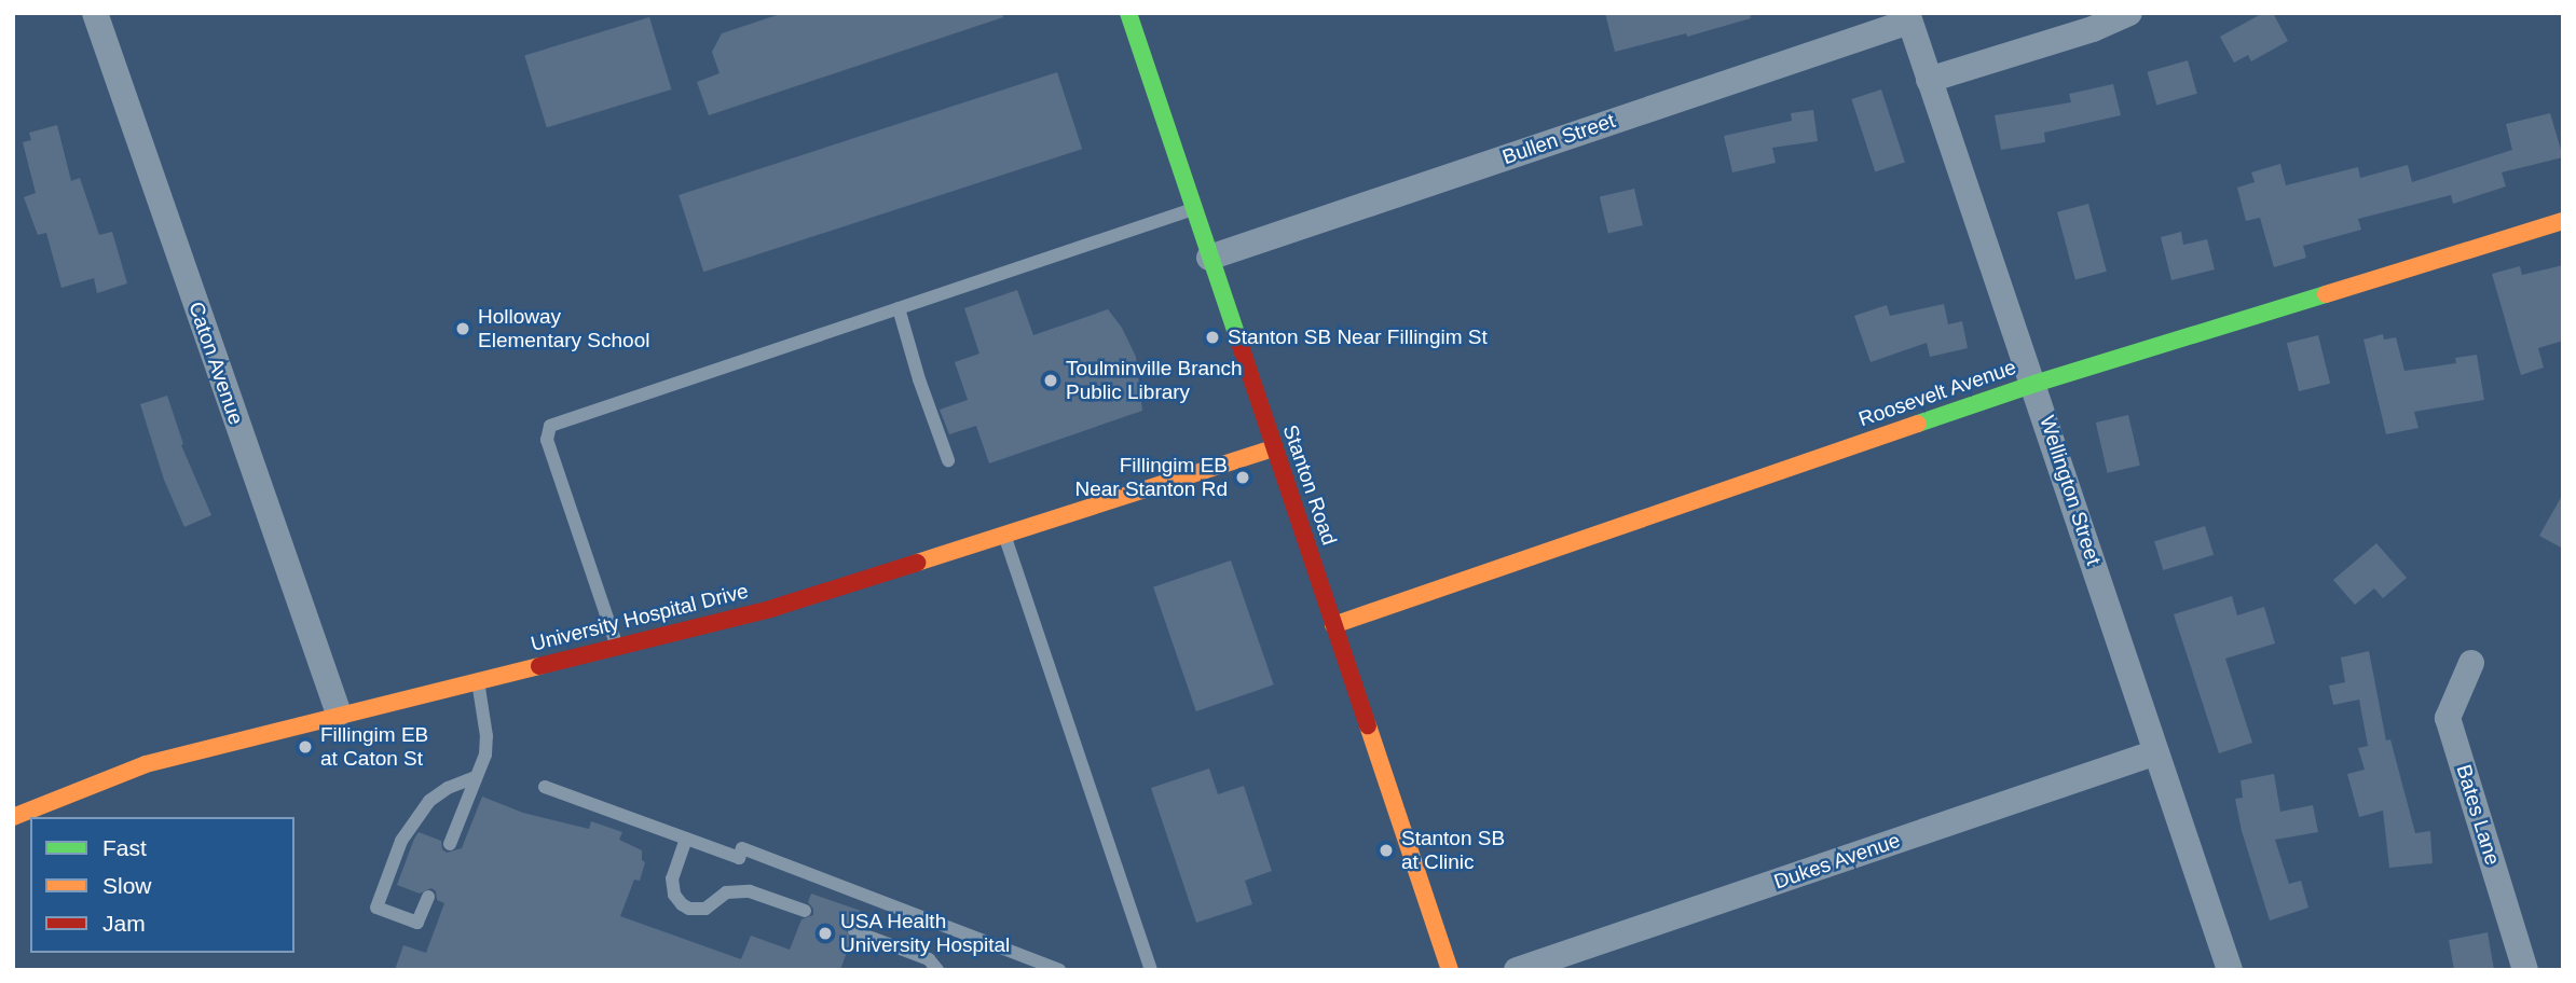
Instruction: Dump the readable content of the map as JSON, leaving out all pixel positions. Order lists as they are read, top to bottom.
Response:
{
  "streets": {
    "street": [
      "Bullen Street",
      "Caton Avenue",
      "Roosevelt Avenue",
      "Stanton Road",
      "Wellington Street",
      "University Hospital Drive",
      "Bates Lane",
      "Dukes Avenue"
    ]
  },
  "crossings": [
    ["Bullen Street", "Stanton Road"],
    ["Bullen Street", "Wellington Street"],
    ["Caton Avenue", "University Hospital Drive"],
    ["Roosevelt Avenue", "Stanton Road"],
    ["Roosevelt Avenue", "Wellington Street"],
    ["Stanton Road", "University Hospital Drive"],
    ["Wellington Street", "Dukes Avenue"]
  ],
  "places": [
    "Holloway Elementary School",
    "Stanton SB Near Fillingim St",
    "Toulminville Branch Public Library",
    "Fillingim EB Near Stanton Rd",
    "Fillingim EB at Caton St",
    "Stanton SB at Clinic",
    "USA Health University Hospital"
  ],
  "legend": ["Fast", "Slow", "Jam"]
}
